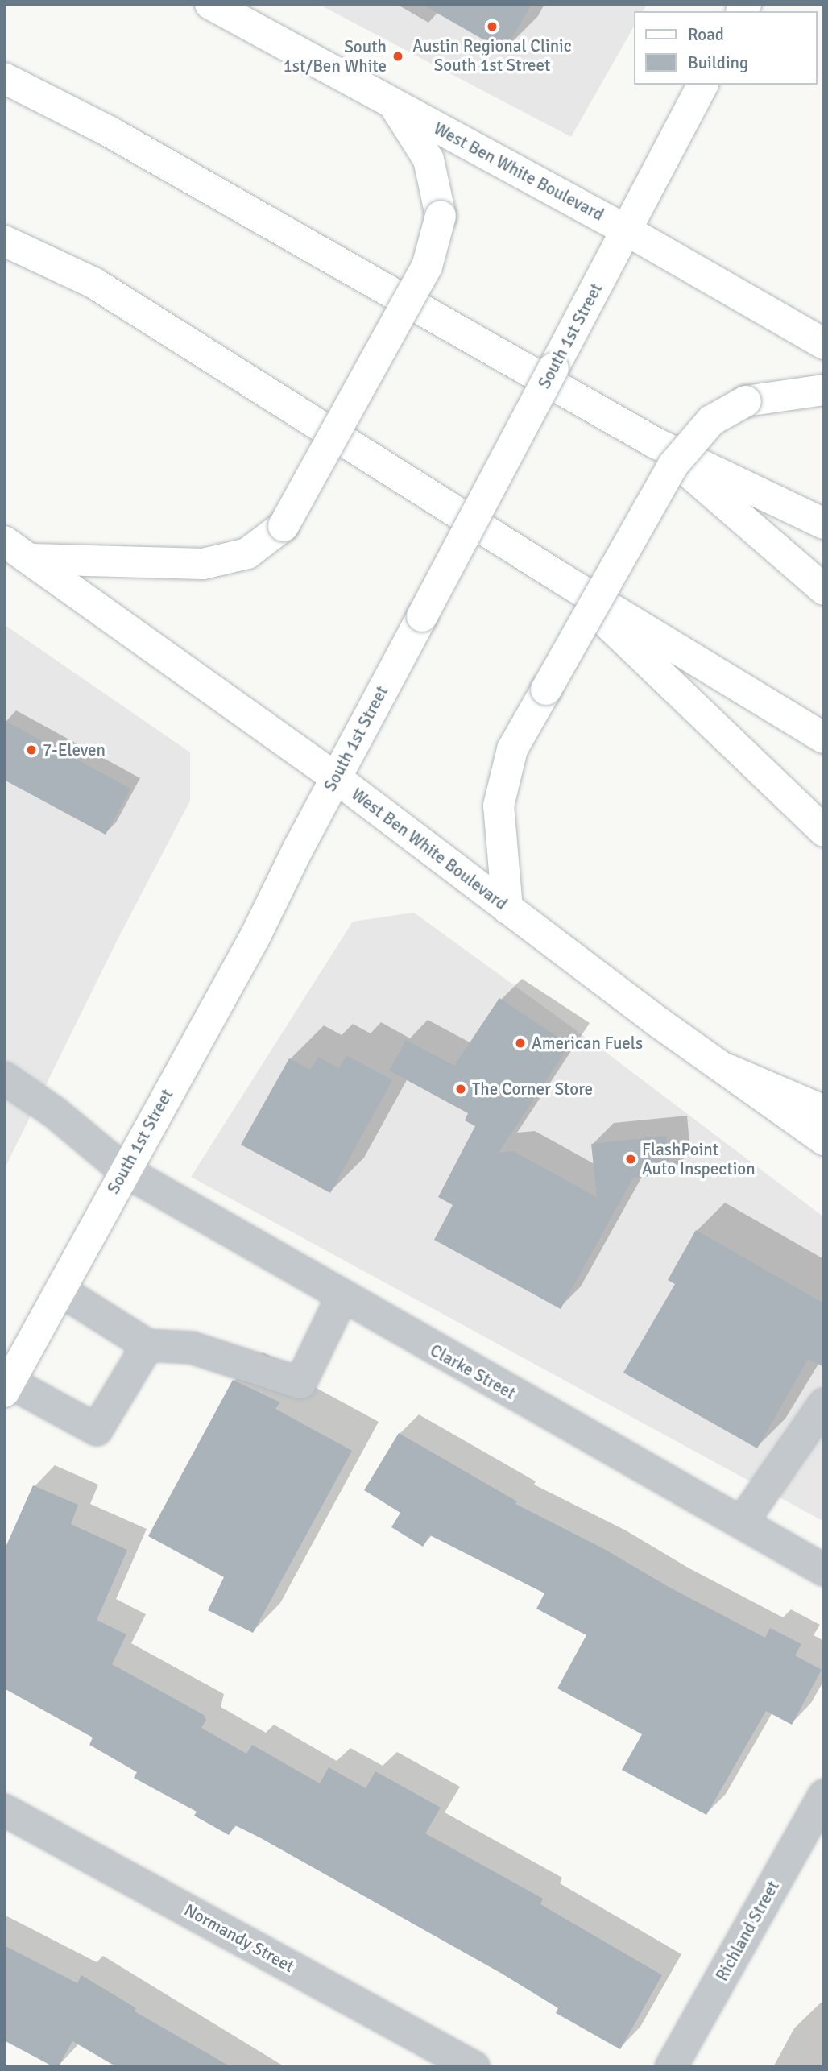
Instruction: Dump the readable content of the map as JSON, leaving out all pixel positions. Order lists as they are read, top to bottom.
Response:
{
  "streets": {
    "main road": ["West Ben White Boulevard", "South 1st Street"],
    "street": ["Clarke Street", "Richland Street", "Normandy Street"]
  },
  "crossings": [
    ["West Ben White Boulevard", "South 1st Street"],
    ["South 1st Street", "Clarke Street"]
  ],
  "places": [
    "Austin Regional Clinic South 1st Street",
    "South 1st/Ben White",
    "7-Eleven",
    "American Fuels",
    "The Corner Store",
    "FlashPoint Auto Inspection"
  ],
  "legend": ["Road", "Building"]
}
